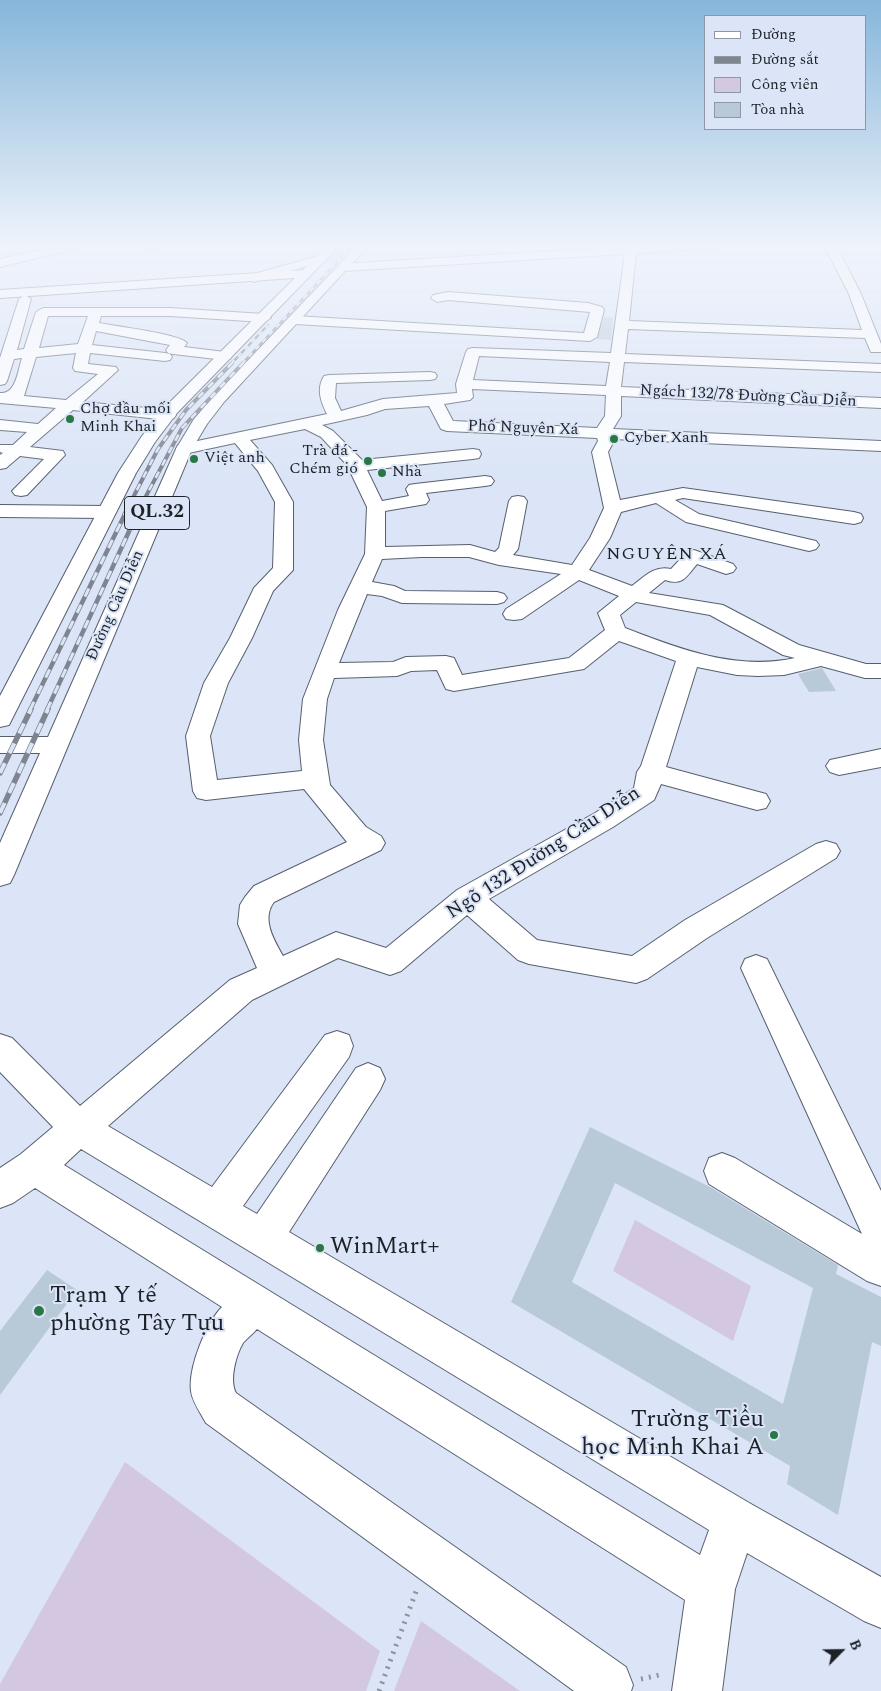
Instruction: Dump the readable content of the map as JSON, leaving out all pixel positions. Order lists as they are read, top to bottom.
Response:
{
  "streets": {
    "main road": [
      "Ngách 132/78 Đường Cầu Diễn",
      "Phố Nguyên Xá",
      "QL.32",
      "Đường Cầu Diễn",
      "Ngõ 132 Đường Cầu Diễn"
    ]
  },
  "crossings": [
    ["Ngách 132/78 Đường Cầu Diễn", "Phố Nguyên Xá"]
  ],
  "districts": ["NGUYÊN XÁ"],
  "places": [
    "Chợ đầu mối Minh Khai",
    "Cyber Xanh",
    "Việt anh",
    "Trà đá - Chém gió",
    "Nhà",
    "WinMart+",
    "Trạm Y tế phường Tây Tựu",
    "Trường Tiểu học Minh Khai A"
  ],
  "legend": [
    "Đường",
    "Đường sắt",
    "Công viên",
    "Tòa nhà"
  ],
  "north": "top right"
}
